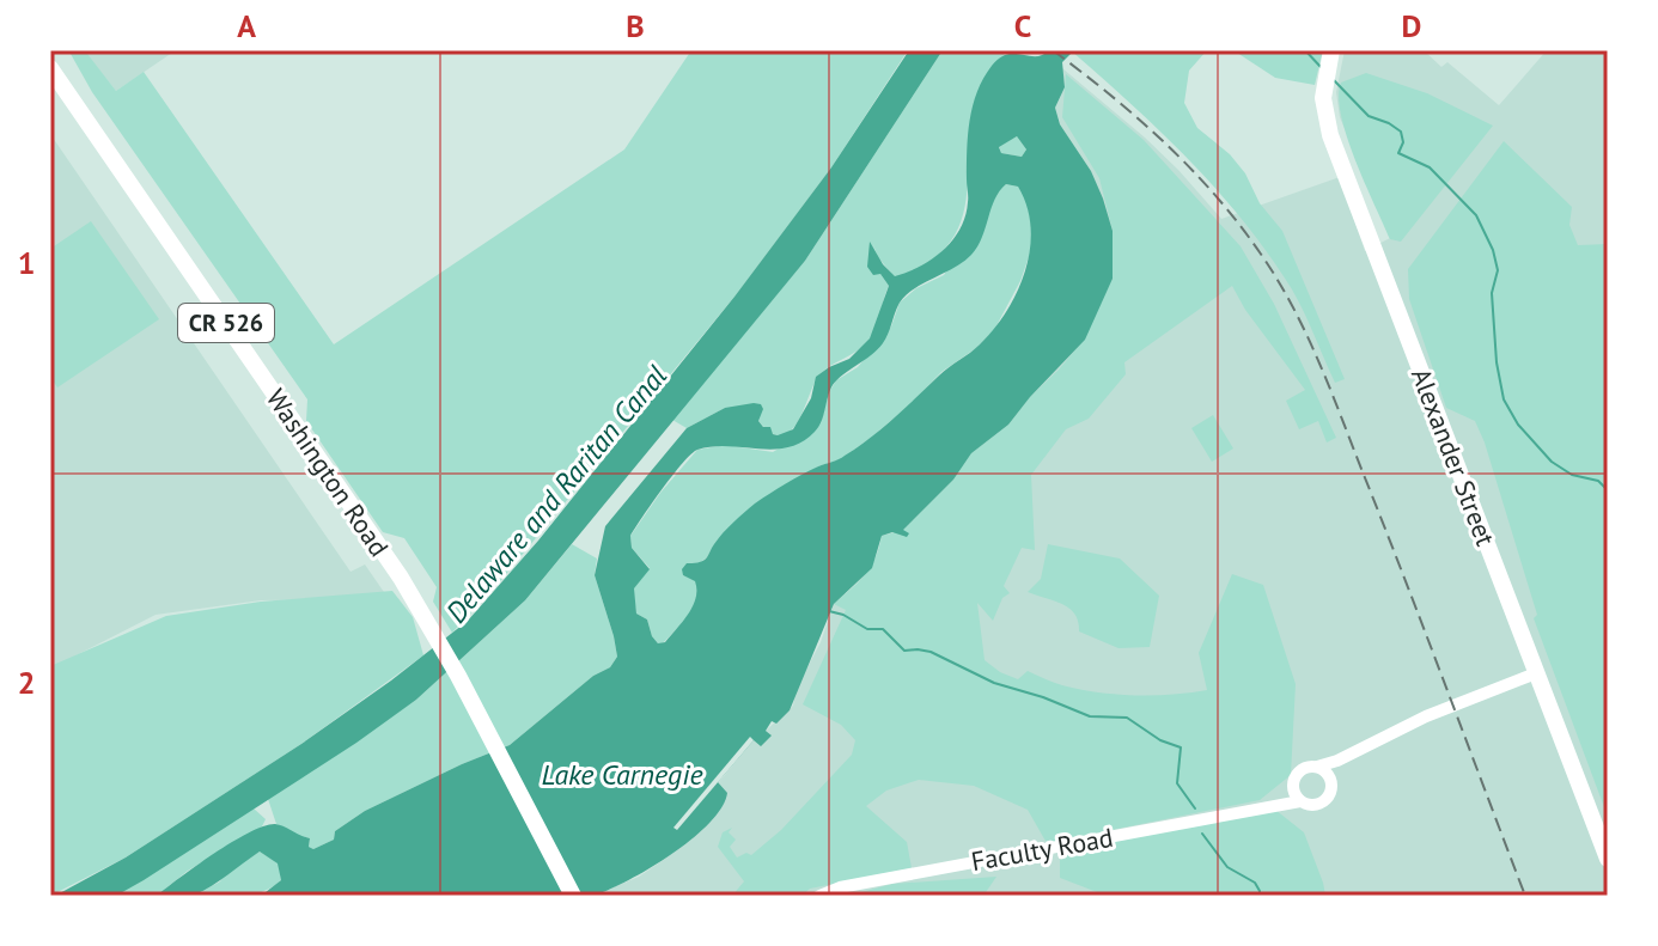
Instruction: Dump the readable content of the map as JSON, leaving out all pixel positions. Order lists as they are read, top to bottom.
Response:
{
  "streets": {
    "main road": ["CR 526", "Alexander Street", "Washington Road"],
    "street": ["Faculty Road"]
  },
  "water": ["Delaware and Raritan Canal", "Lake Carnegie"],
  "grid": {
    "columns": [
      "A",
      "B",
      "C",
      "D"
    ],
    "rows": ["1", "2"]
  }
}
